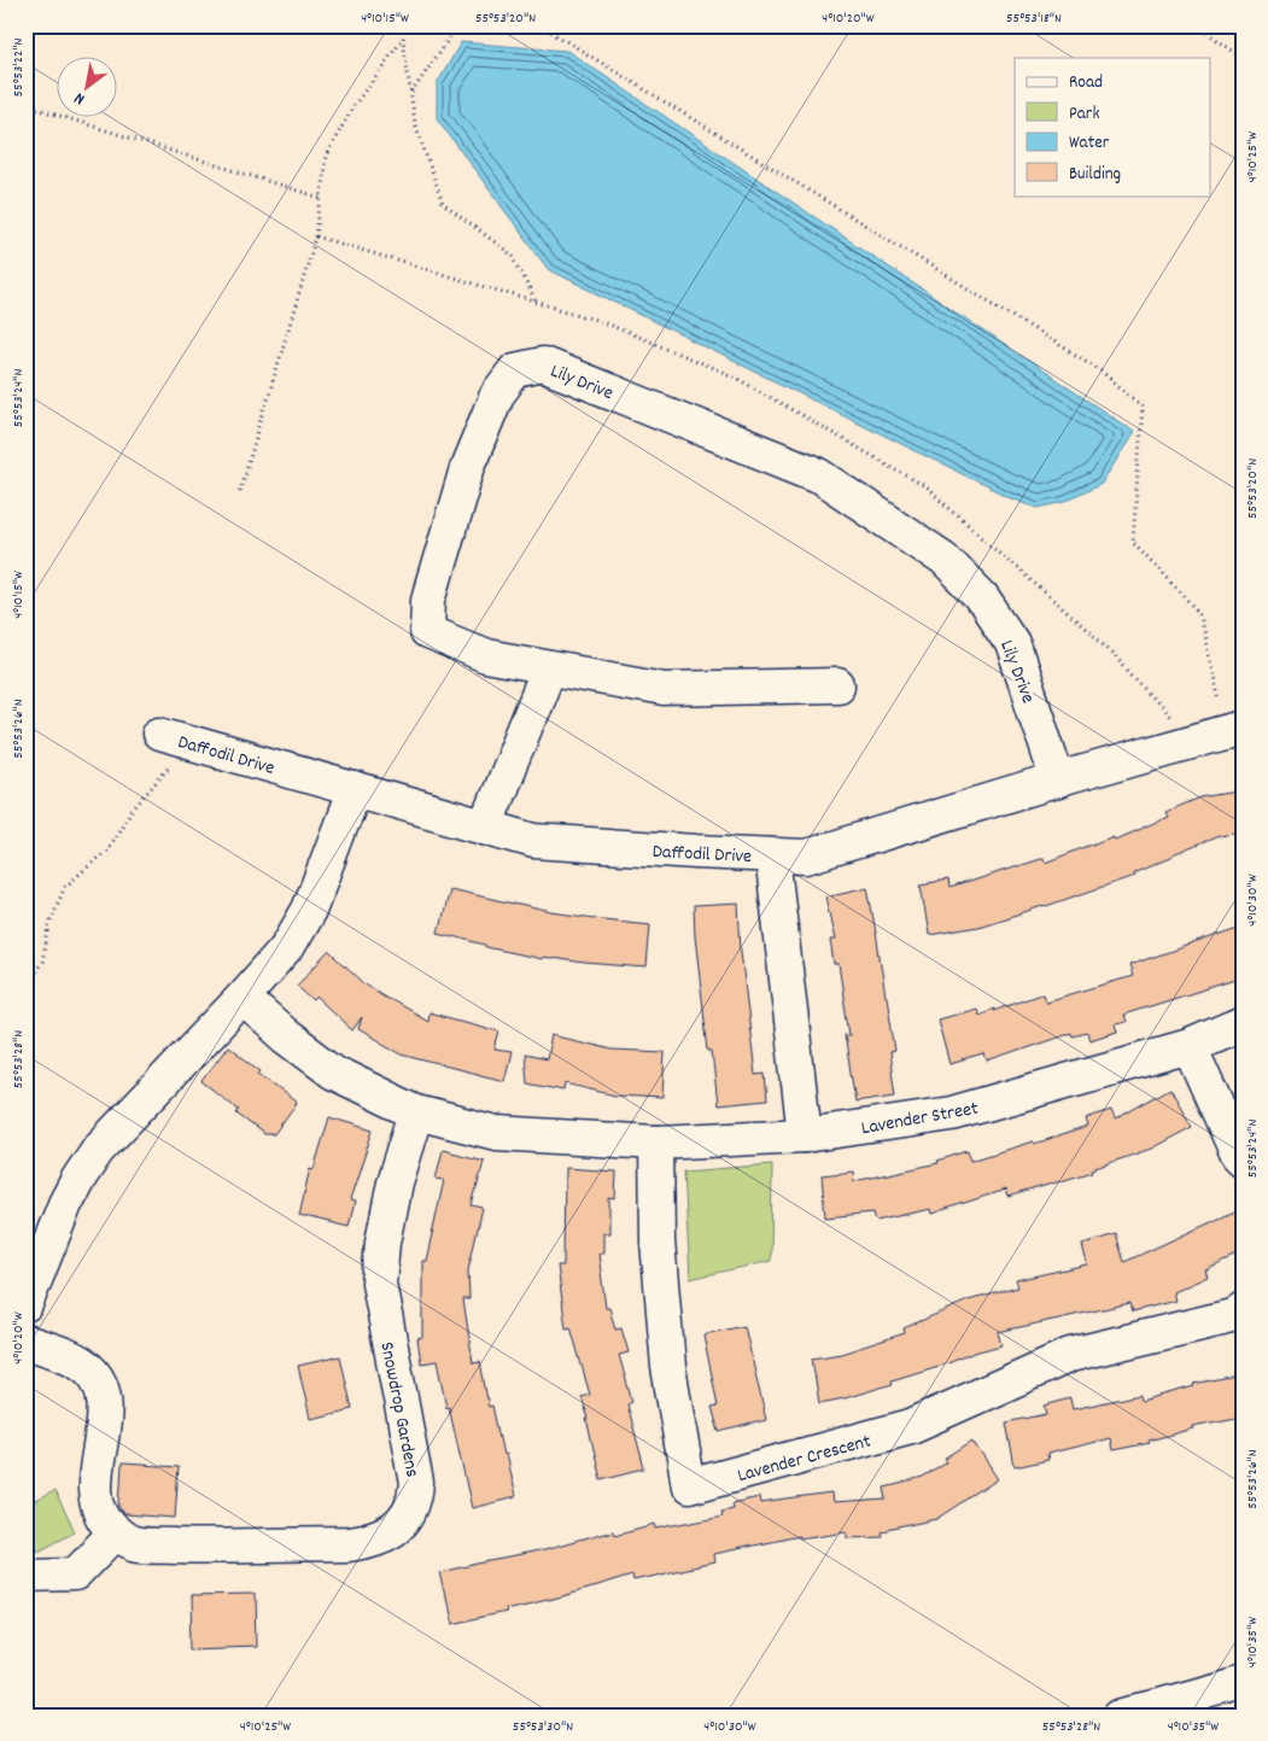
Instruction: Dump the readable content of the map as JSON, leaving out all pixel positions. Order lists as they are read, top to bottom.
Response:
{
  "streets": {
    "main road": [
      "Lily Drive",
      "Daffodil Drive",
      "Lavender Street",
      "Snowdrop Gardens",
      "Lavender Crescent"
    ]
  },
  "crossings": [
    ["Lily Drive", "Daffodil Drive"],
    ["Lavender Street", "Snowdrop Gardens"],
    ["Lavender Street", "Lavender Crescent"]
  ],
  "legend": [
    "Road",
    "Park",
    "Water",
    "Building"
  ],
  "north": "bottom left",
  "coordinates": [
    "4°10'15\"W",
    "55°53'20\"N",
    "4°10'20\"W",
    "55°53'18\"N",
    "55°53'22\"N",
    "4°10'25\"W",
    "55°53'24\"N",
    "55°53'26\"N",
    "4°10'30\"W",
    "55°53'28\"N",
    "4°10'35\"W",
    "55°53'30\"N"
  ]
}
